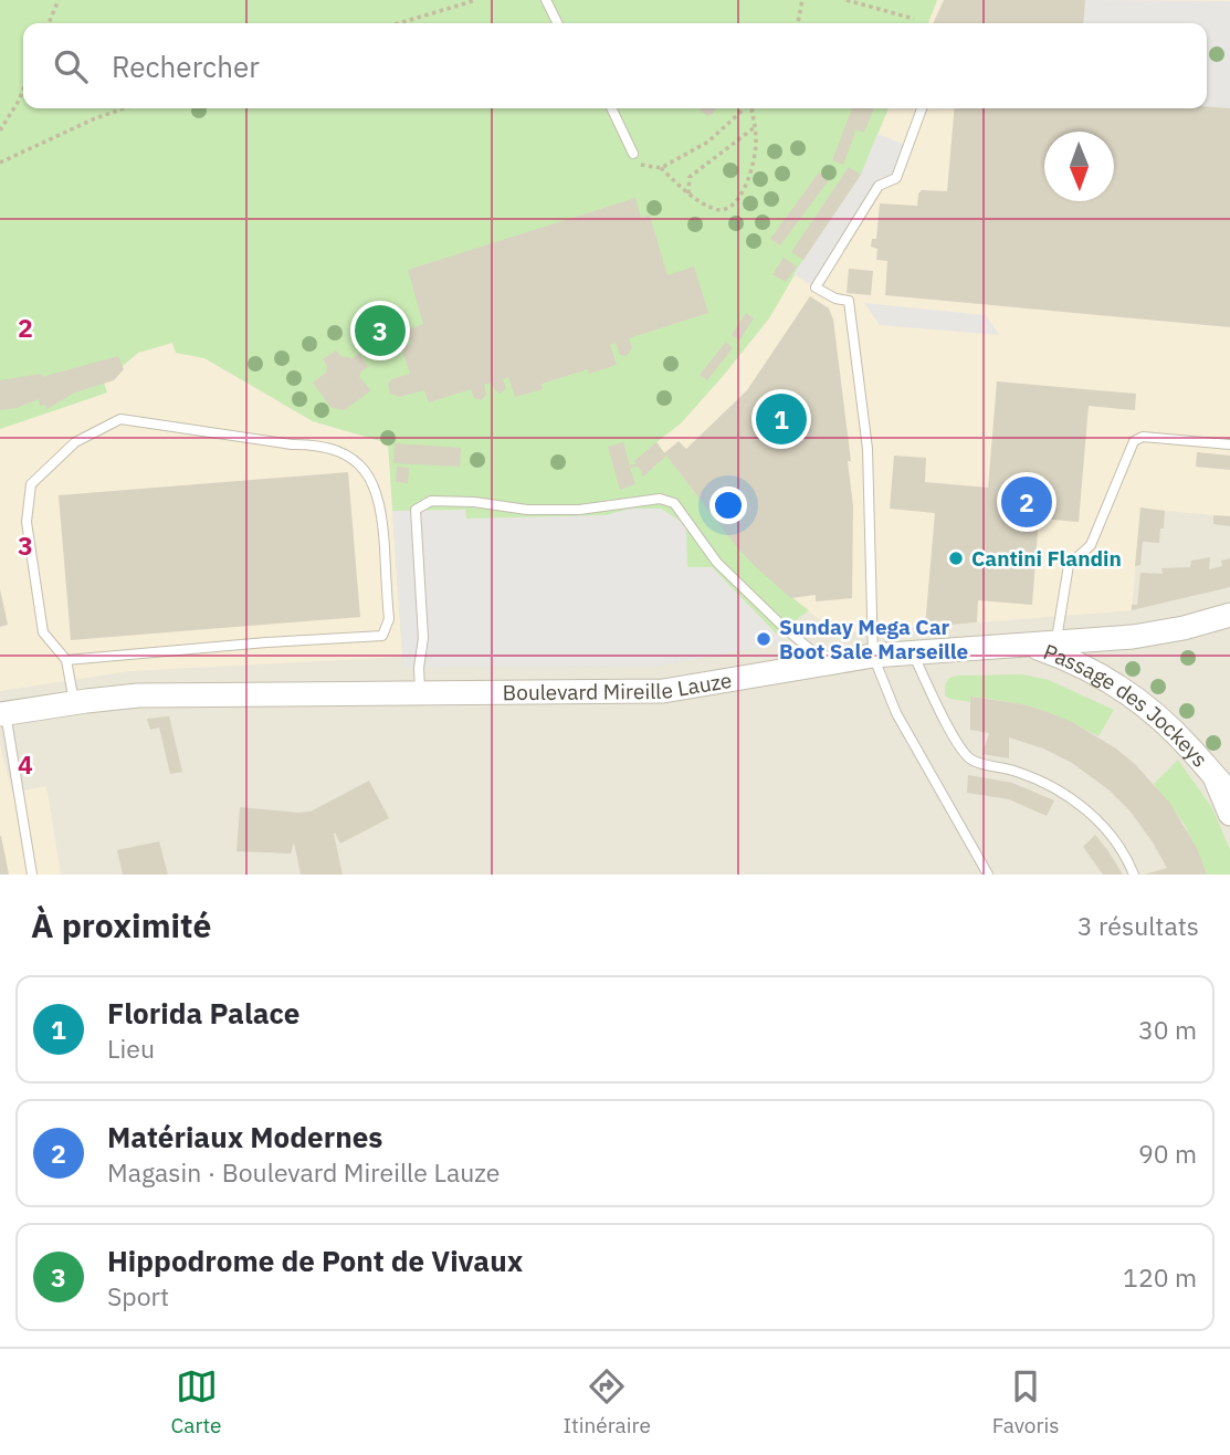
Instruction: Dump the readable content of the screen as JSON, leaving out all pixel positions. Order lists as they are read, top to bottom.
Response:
{
  "streets": {
    "street": ["Boulevard Mireille Lauze", "Passage des Jockeys"]
  },
  "crossings": [
    ["Boulevard Mireille Lauze", "Passage des Jockeys"]
  ],
  "places": ["Cantini Flandin", "Sunday Mega Car Boot Sale Marseille"],
  "north": "bottom",
  "page": {
    "search": "Rechercher",
    "pins": ["3", "1", "2"],
    "heading": ["À proximité", "3 résultats"],
    "list": [
      {
        "mark": "1",
        "name": "Florida Palace",
        "note": "Lieu",
        "value": "30 m"
      },
      {
        "mark": "2",
        "name": "Matériaux Modernes",
        "note": "Magasin · Boulevard Mireille Lauze",
        "value": "90 m"
      },
      {
        "mark": "3",
        "name": "Hippodrome de Pont de Vivaux",
        "note": "Sport",
        "value": "120 m"
      }
    ],
    "nav": ["Carte", "Itinéraire", "Favoris"]
  },
  "grid": {
    "rows": ["2", "3", "4"]
  }
}
